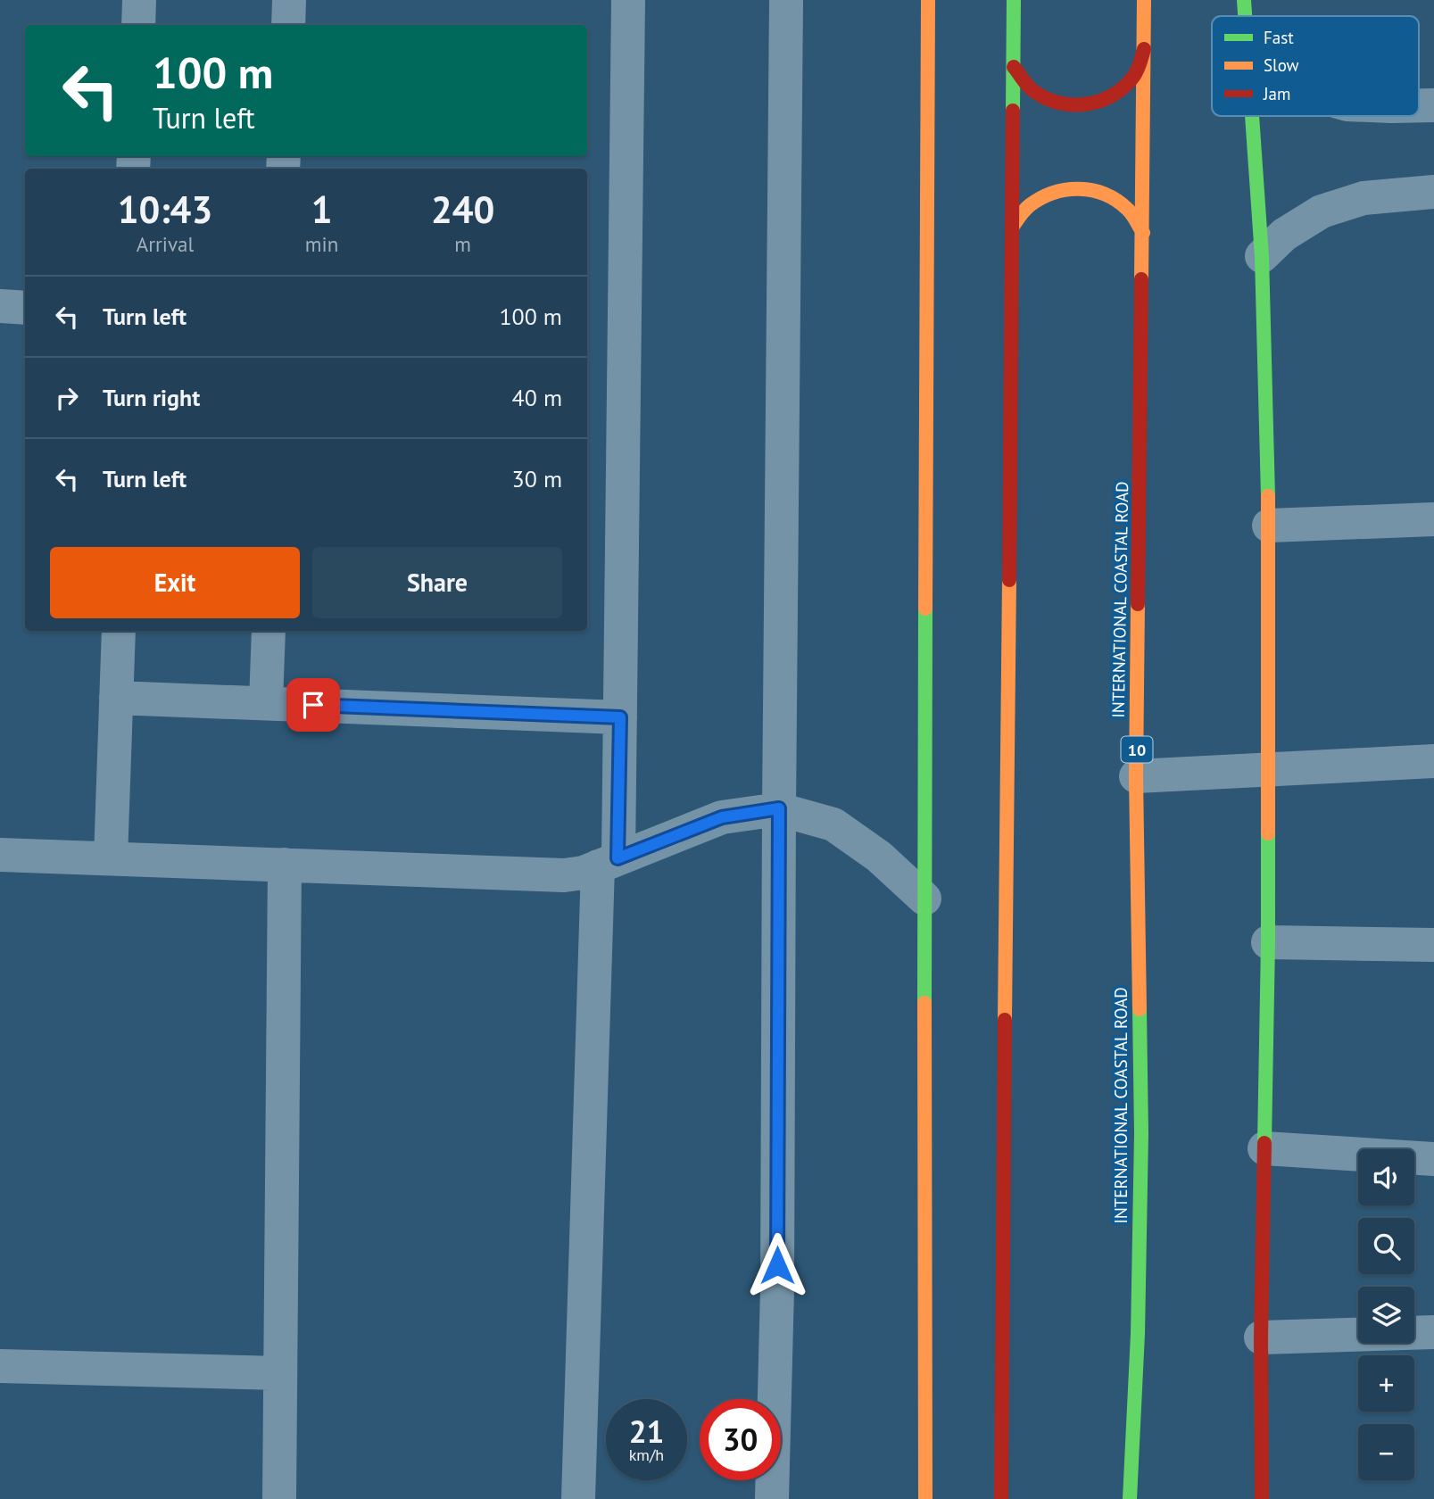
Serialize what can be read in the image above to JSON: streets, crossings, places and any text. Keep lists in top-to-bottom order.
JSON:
{
  "streets": {
    "main road": ["INTERNATIONAL COASTAL ROAD", "10"]
  },
  "legend": ["Fast", "Slow", "Jam"],
  "page": {
    "turn": ["100 m", "Turn left"],
    "eta": [
      "10:43",
      "Arrival",
      "1",
      "min",
      "240",
      "m"
    ],
    "list": [
      {
        "name": "Turn left",
        "value": "100 m"
      },
      {
        "name": "Turn right",
        "value": "40 m"
      },
      {
        "name": "Turn left",
        "value": "30 m"
      }
    ],
    "buttons": ["Exit", "Share"],
    "map_buttons": ["+", "−"],
    "speed": "21 km/h",
    "limit": "30"
  }
}
